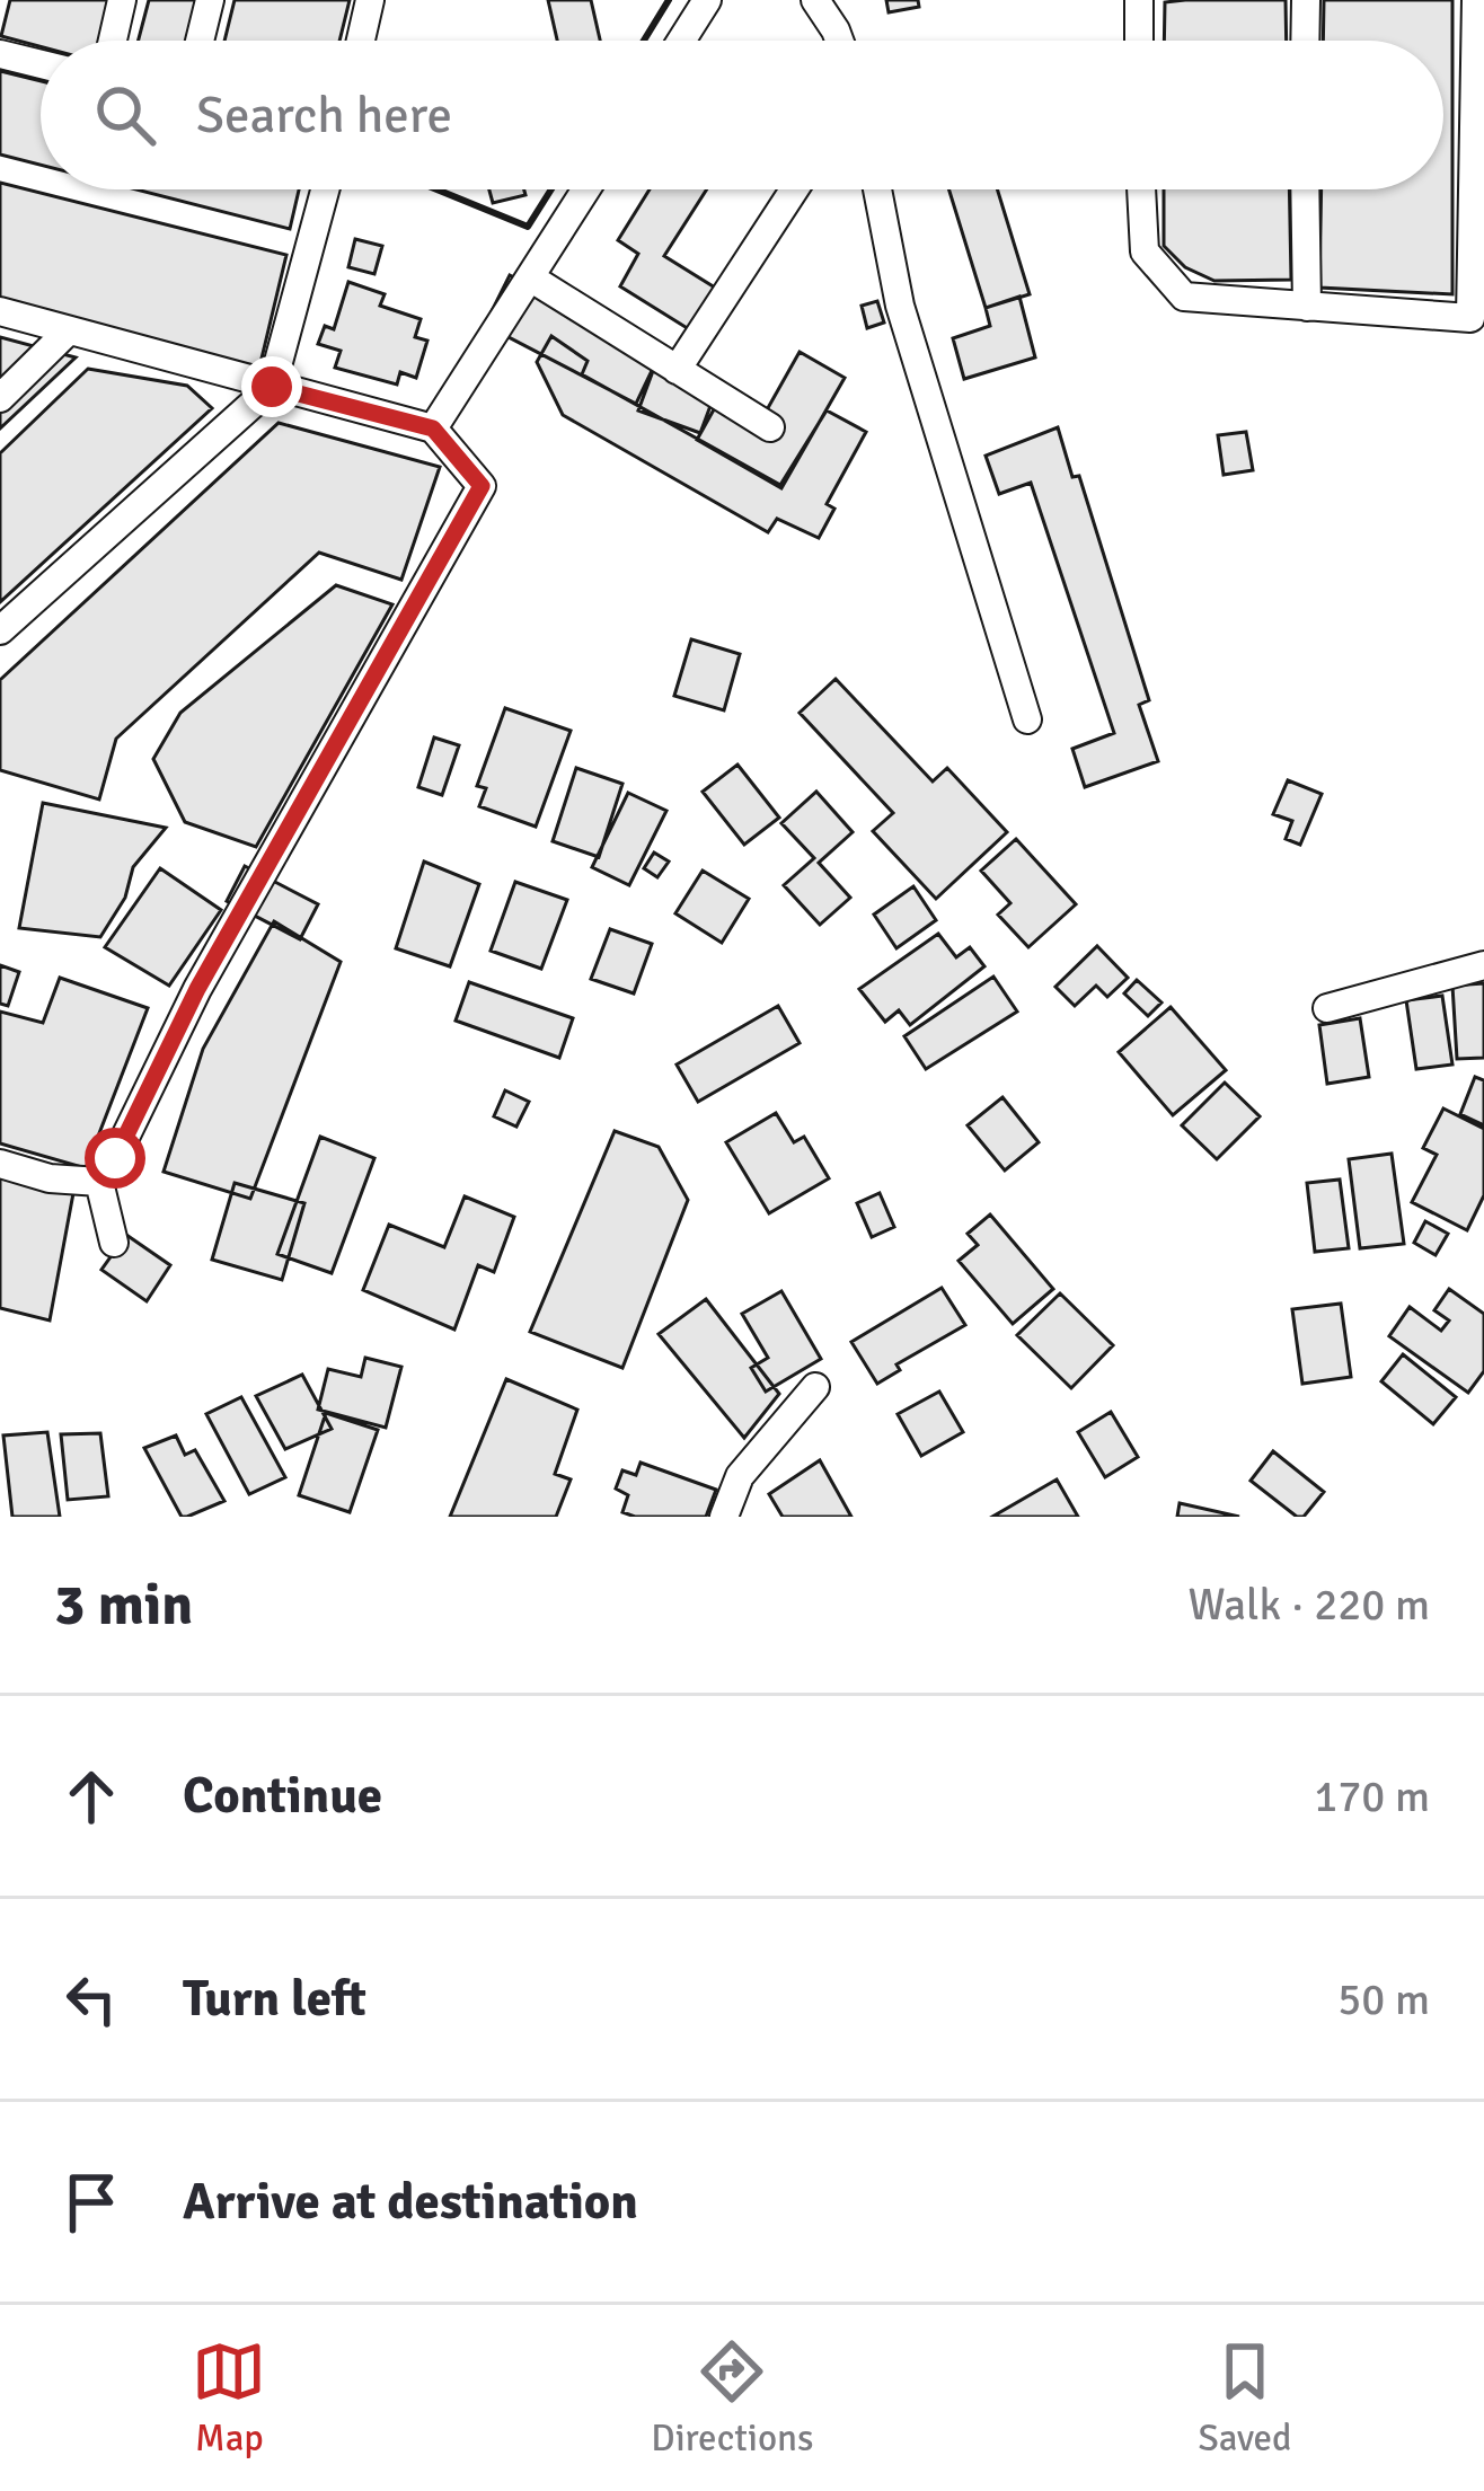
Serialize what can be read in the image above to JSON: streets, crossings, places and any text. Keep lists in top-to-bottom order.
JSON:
{
  "page": {
    "search": "Search here",
    "heading": ["3 min", "Walk · 220 m"],
    "list": [
      ["Continue", "170 m"],
      ["Turn left", "50 m"],
      "Arrive at destination"
    ],
    "nav": ["Map", "Directions", "Saved"]
  }
}
